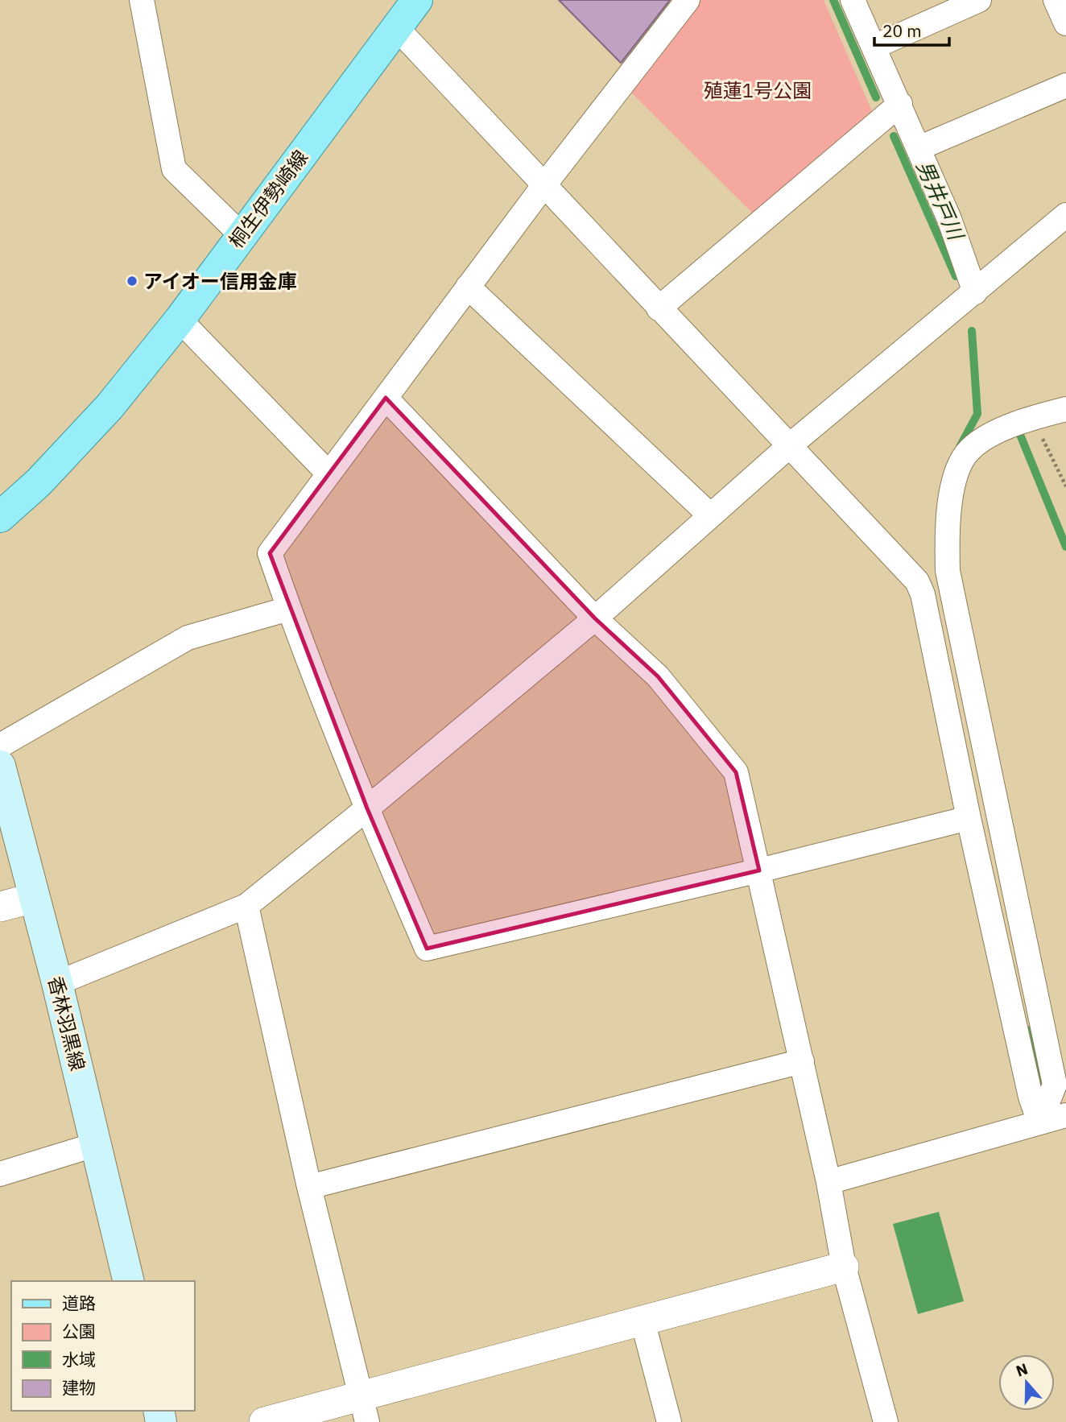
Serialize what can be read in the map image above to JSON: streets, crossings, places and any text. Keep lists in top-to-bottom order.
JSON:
{
  "streets": {
    "main road": ["桐生伊勢崎線", "香林羽黒線"]
  },
  "water": ["男井戸川"],
  "parks": ["殖蓮1号公園"],
  "places": ["アイオー信用金庫"],
  "legend": [
    "道路",
    "公園",
    "水域",
    "建物"
  ],
  "scale_bar": "20 m",
  "north": "top"
}
